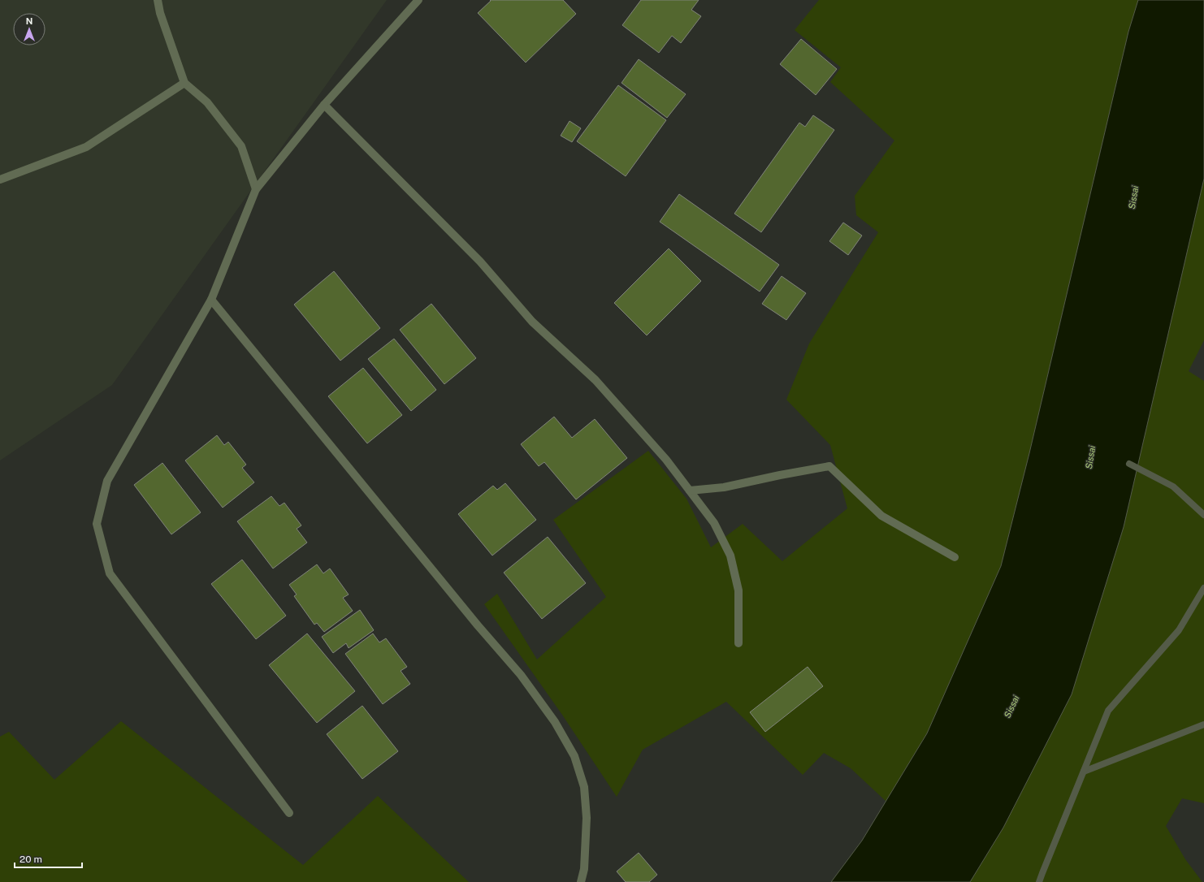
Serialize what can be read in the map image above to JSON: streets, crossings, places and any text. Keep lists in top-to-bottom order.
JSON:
{
  "water": ["Sissai"],
  "scale_bar": "20 m",
  "north": "top"
}
